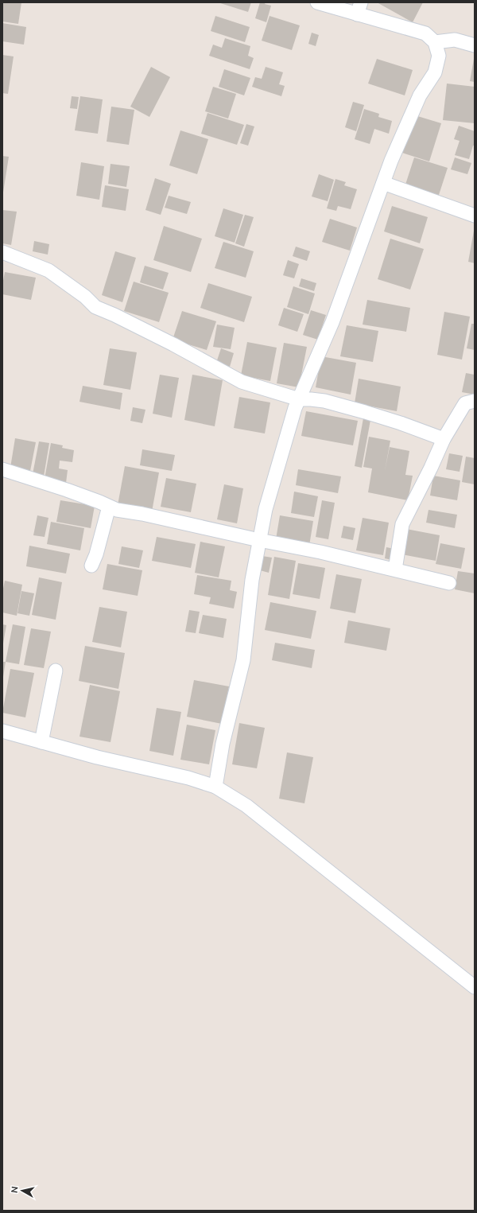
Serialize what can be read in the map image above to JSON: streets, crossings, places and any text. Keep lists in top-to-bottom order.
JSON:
{
  "north": "left"
}
